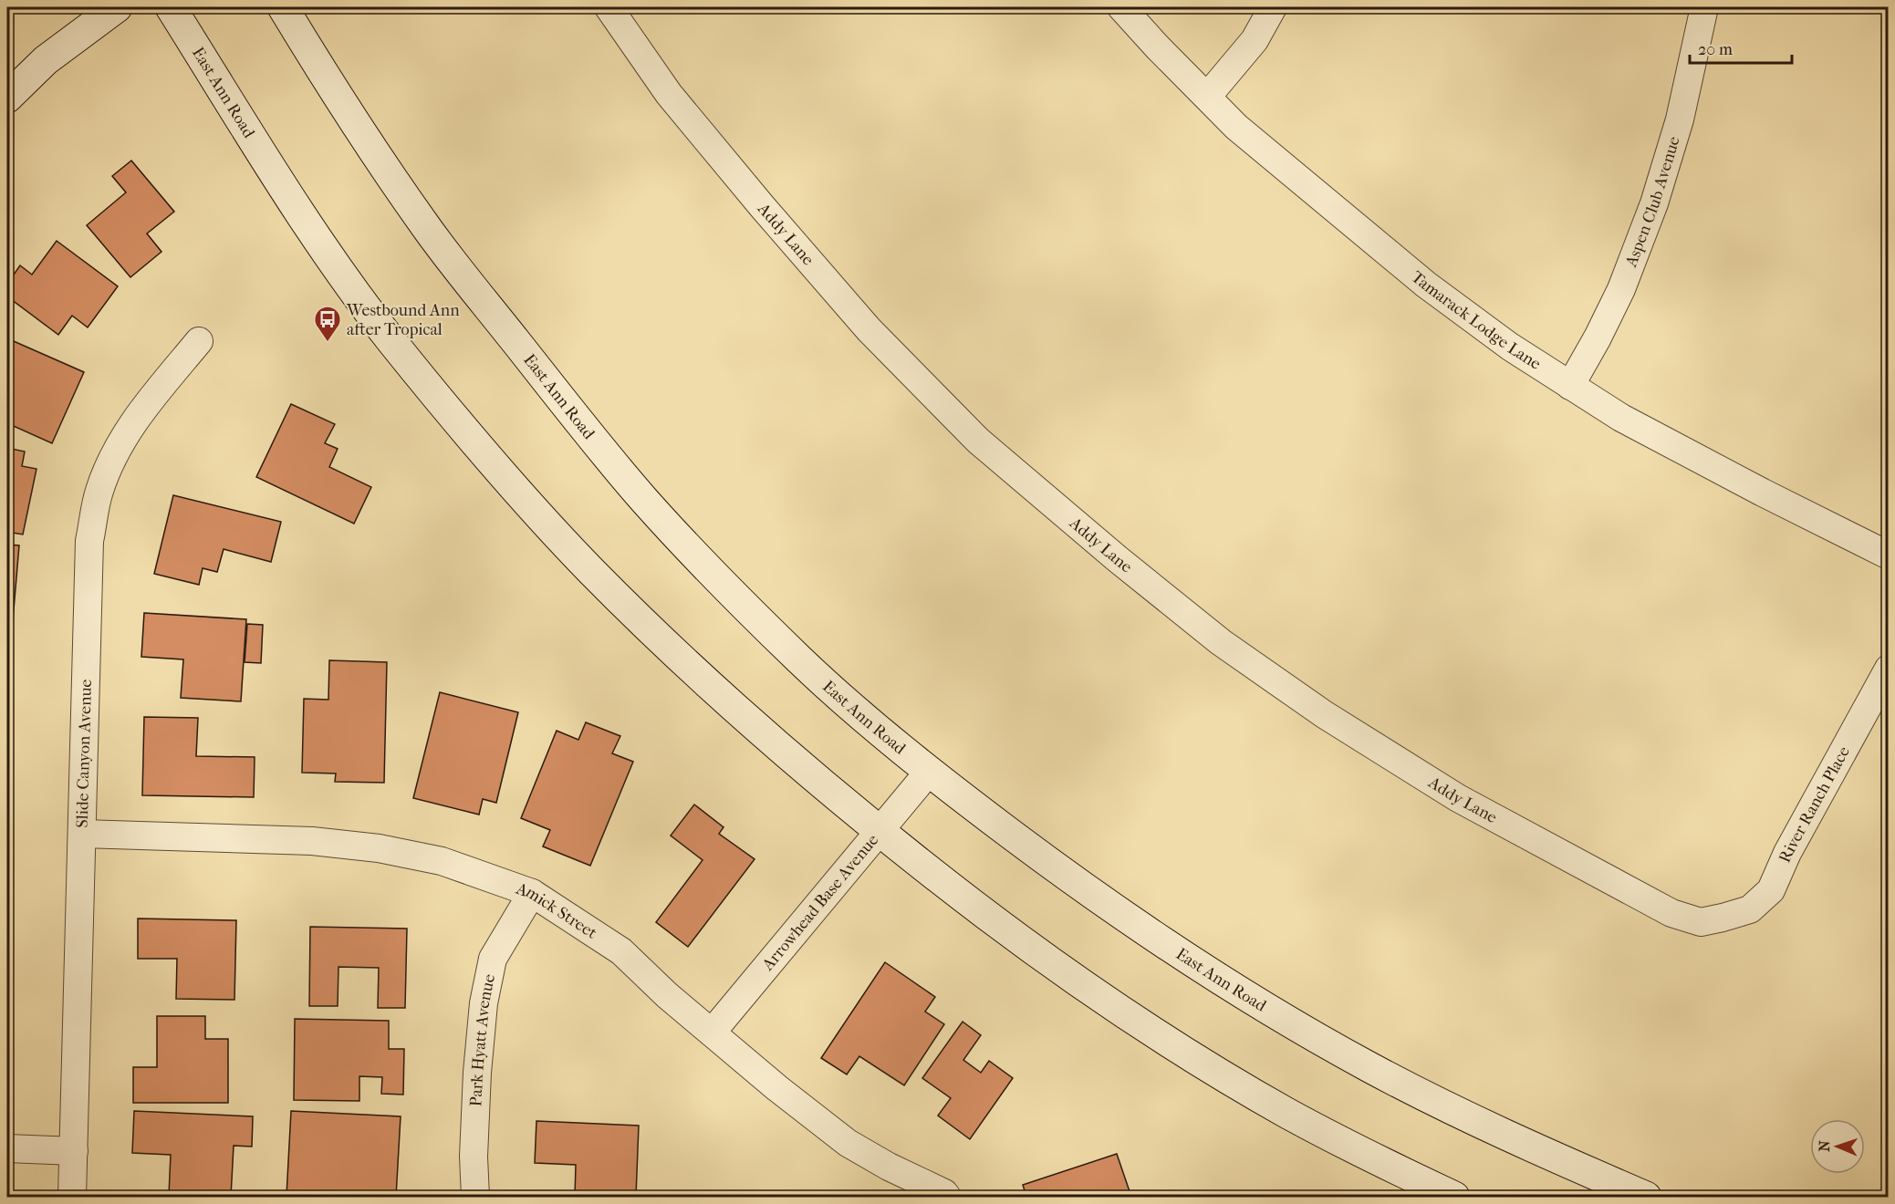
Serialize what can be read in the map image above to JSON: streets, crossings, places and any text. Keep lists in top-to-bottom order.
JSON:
{
  "streets": {
    "main road": ["East Ann Road"],
    "street": [
      "Aspen Club Avenue",
      "Addy Lane",
      "Tamarack Lodge Lane",
      "Slide Canyon Avenue",
      "River Ranch Place",
      "Arrowhead Base Avenue",
      "Amick Street",
      "Park Hyatt Avenue"
    ]
  },
  "crossings": [
    ["East Ann Road", "Arrowhead Base Avenue"],
    ["Aspen Club Avenue", "Tamarack Lodge Lane"],
    ["Addy Lane", "River Ranch Place"],
    ["Slide Canyon Avenue", "Amick Street"],
    ["Arrowhead Base Avenue", "Amick Street"],
    ["Amick Street", "Park Hyatt Avenue"]
  ],
  "places": {
    "bus stop": ["Westbound Ann after Tropical"]
  },
  "scale_bar": "20 m",
  "north": "left"
}
